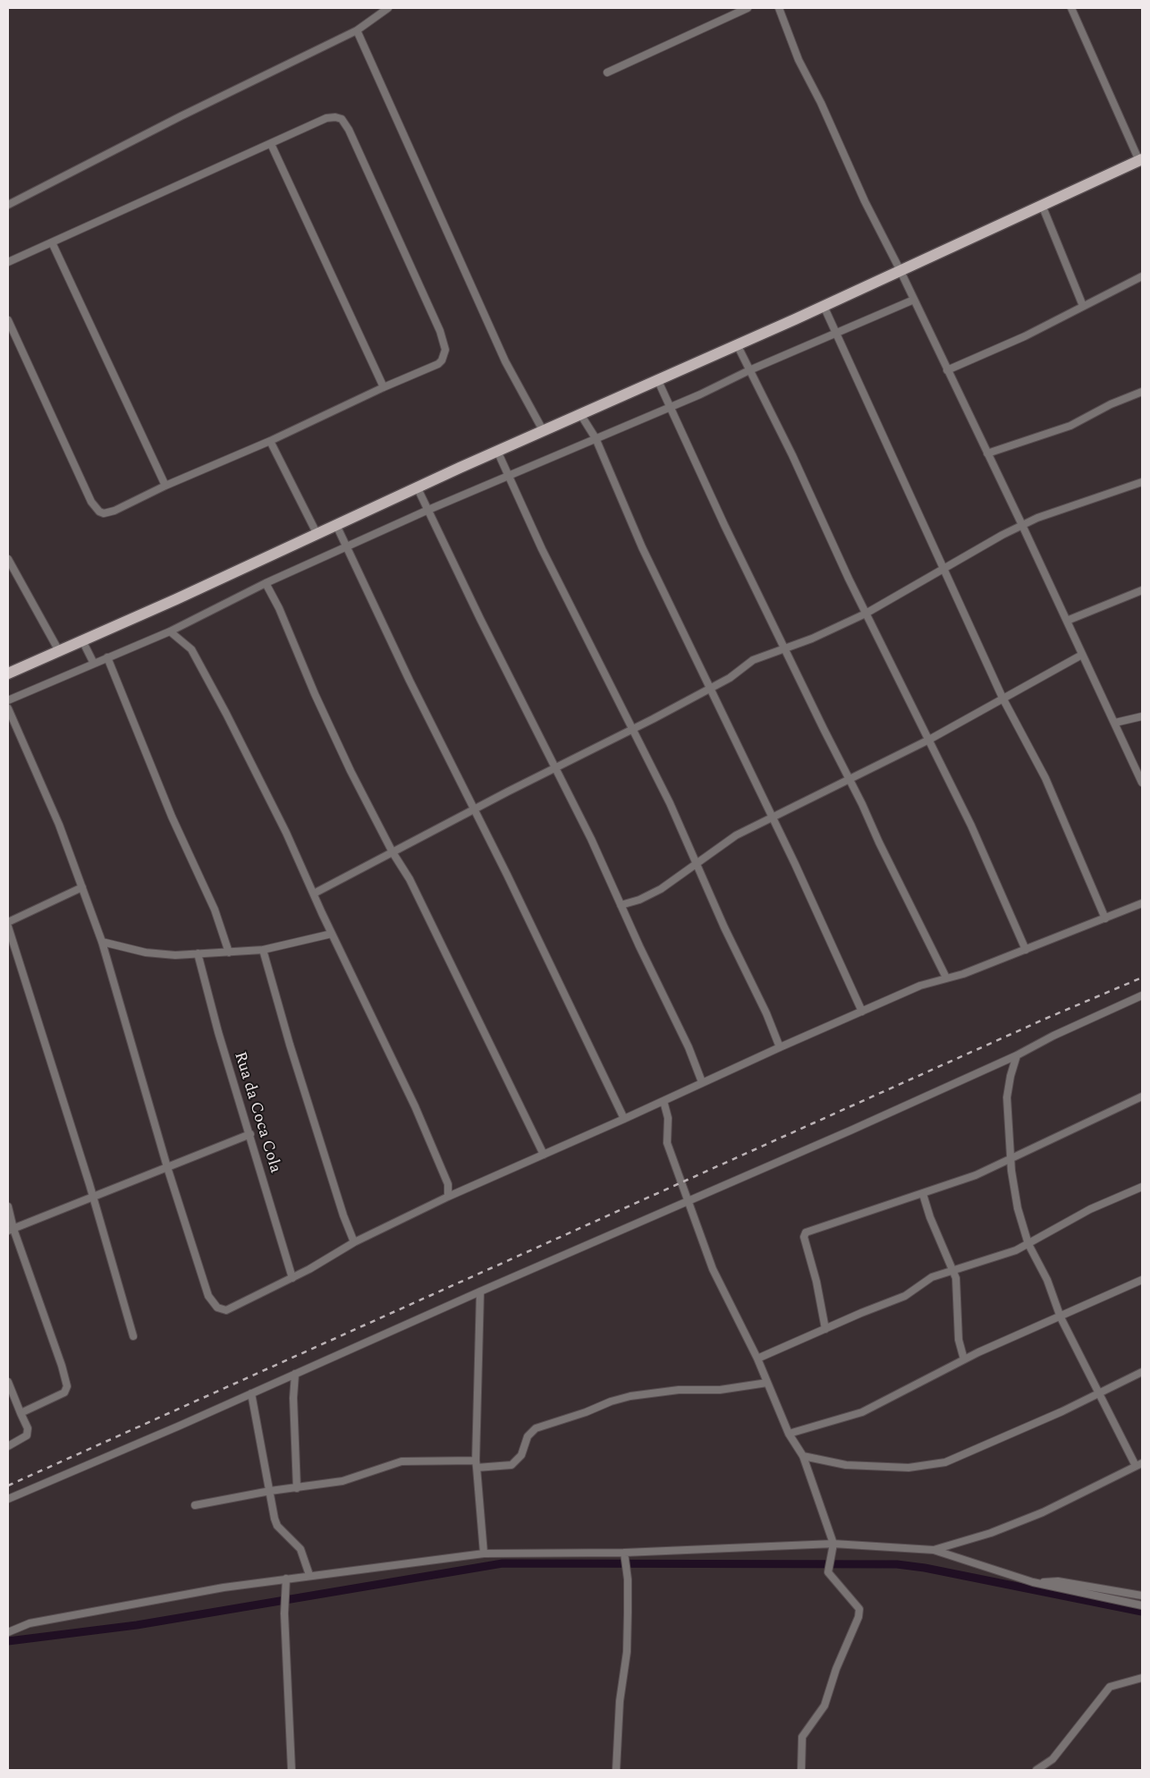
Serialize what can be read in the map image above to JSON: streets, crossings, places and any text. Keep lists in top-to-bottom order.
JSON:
{
  "streets": {
    "street": ["Rua da Coca Cola"]
  }
}
